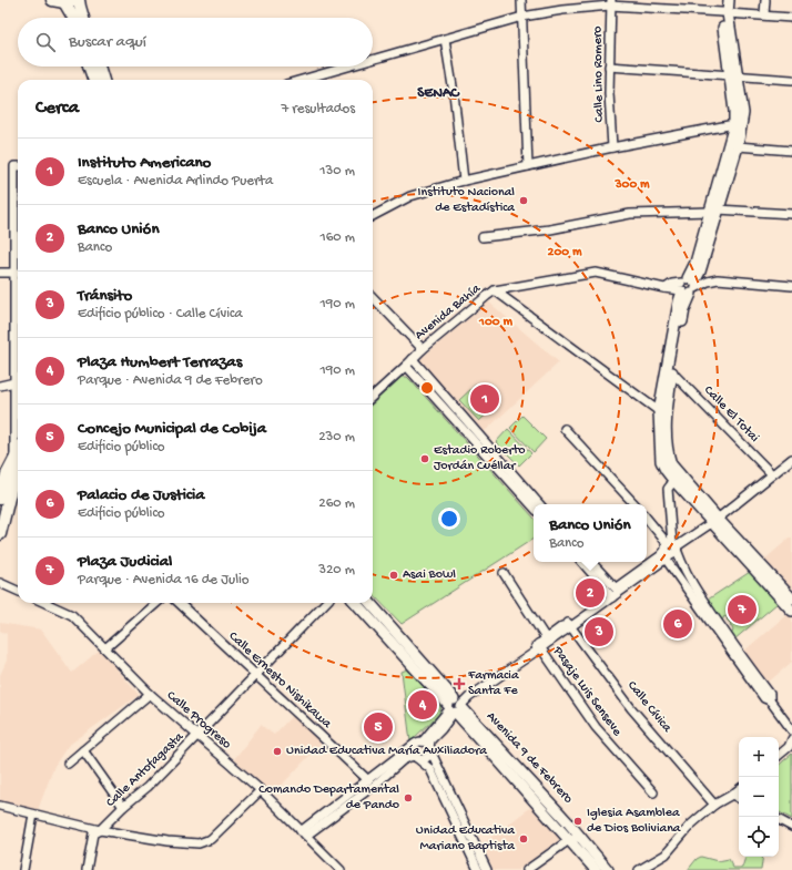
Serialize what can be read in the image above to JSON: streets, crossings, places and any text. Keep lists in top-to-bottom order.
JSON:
{
  "streets": {
    "main road": ["Avenida 9 de Febrero"],
    "street": [
      "Calle Lino Romero",
      "Avenida Bahía",
      "Calle El Totai",
      "Calle Ernesto Nishikawa",
      "Pasaje Luis Senseve",
      "Calle Cívica",
      "Calle Progreso",
      "Calle Antofagasta"
    ]
  },
  "crossings": [
    ["Calle Ernesto Nishikawa", "Calle Antofagasta"],
    ["Calle Progreso", "Calle Antofagasta"]
  ],
  "districts": ["SENAC"],
  "places": {
    "other": [
      "Instituto Nacional de Estadística",
      "Estadio Roberto Jordán Cuéllar",
      "Asai Bowl",
      "Unidad Educativa María Auxiliadora",
      "Comando Departamental de Pando",
      "Iglesia Asamblea de Dios Boliviana",
      "Unidad Educativa Mariano Baptista"
    ],
    "health": ["Farmacia Santa Fe"]
  },
  "page": {
    "search": "Buscar aquí",
    "heading": ["Cerca", "7 resultados"],
    "list": [
      {
        "mark": "1",
        "name": "Instituto Americano",
        "note": "Escuela · Avenida Arlindo Puerta",
        "value": "130 m"
      },
      {
        "mark": "2",
        "name": "Banco Unión",
        "note": "Banco",
        "value": "160 m"
      },
      {
        "mark": "3",
        "name": "Tránsito",
        "note": "Edificio público · Calle Cívica",
        "value": "190 m"
      },
      {
        "mark": "4",
        "name": "Plaza Humbert Terrazas",
        "note": "Parque · Avenida 9 de Febrero",
        "value": "190 m"
      },
      {
        "mark": "5",
        "name": "Concejo Municipal de Cobija",
        "note": "Edificio público",
        "value": "230 m"
      },
      {
        "mark": "6",
        "name": "Palacio de Justicia",
        "note": "Edificio público",
        "value": "260 m"
      },
      {
        "mark": "7",
        "name": "Plaza Judicial",
        "note": "Parque · Avenida 16 de Julio",
        "value": "320 m"
      }
    ],
    "pins": [
      "1",
      "2",
      "7",
      "6",
      "3",
      "4",
      "5"
    ],
    "popup": ["Banco Unión", "Banco"],
    "map_buttons": ["+", "−"]
  },
  "rings": ["300 m", "200 m", "100 m"]
}
